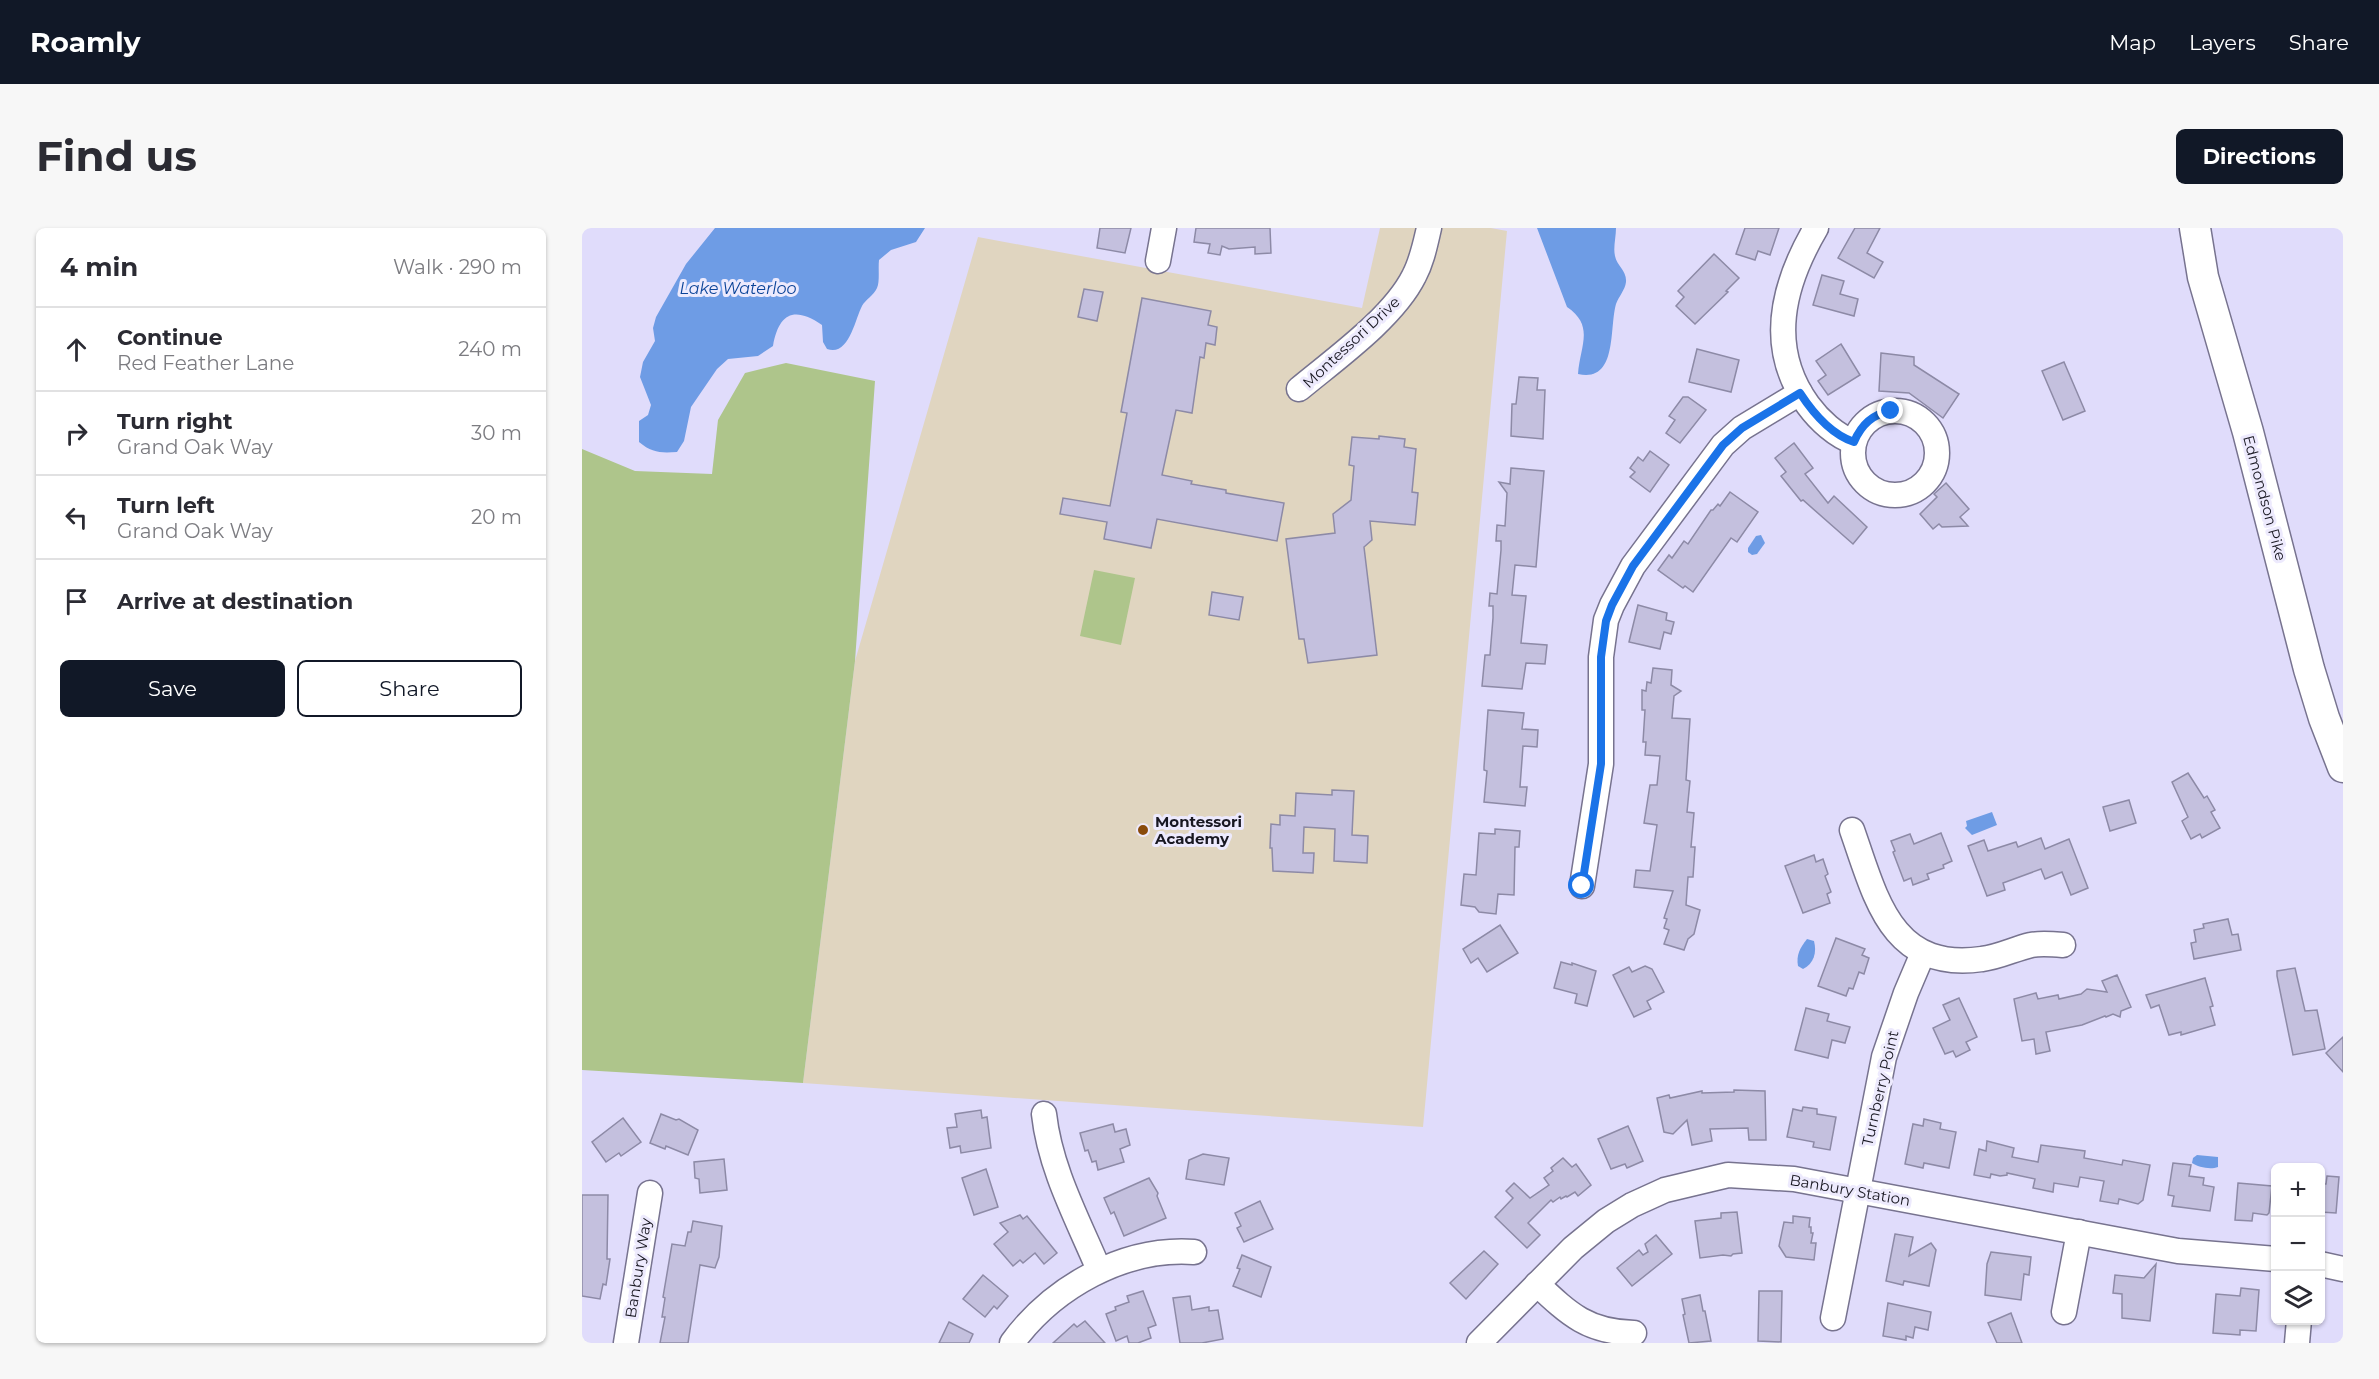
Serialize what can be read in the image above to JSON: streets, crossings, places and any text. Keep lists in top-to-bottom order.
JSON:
{
  "streets": {
    "main road": ["Edmondson Pike"],
    "street": [
      "Montessori Drive",
      "Turnberry Point",
      "Banbury Station",
      "Banbury Way"
    ]
  },
  "crossings": [
    ["Turnberry Point", "Banbury Station"]
  ],
  "water": ["Lake Waterloo"],
  "places": ["Montessori Academy"],
  "page": {
    "header": "Roamly",
    "nav": ["Map", "Layers", "Share"],
    "buttons": [
      "Directions",
      ["Save", "Share"]
    ],
    "title": "Find us",
    "heading": ["4 min", "Walk · 290 m"],
    "list": [
      ["Continue", "Red Feather Lane", "240 m"],
      ["Turn right", "Grand Oak Way", "30 m"],
      ["Turn left", "Grand Oak Way", "20 m"],
      "Arrive at destination"
    ],
    "map_buttons": ["+", "−"]
  }
}
